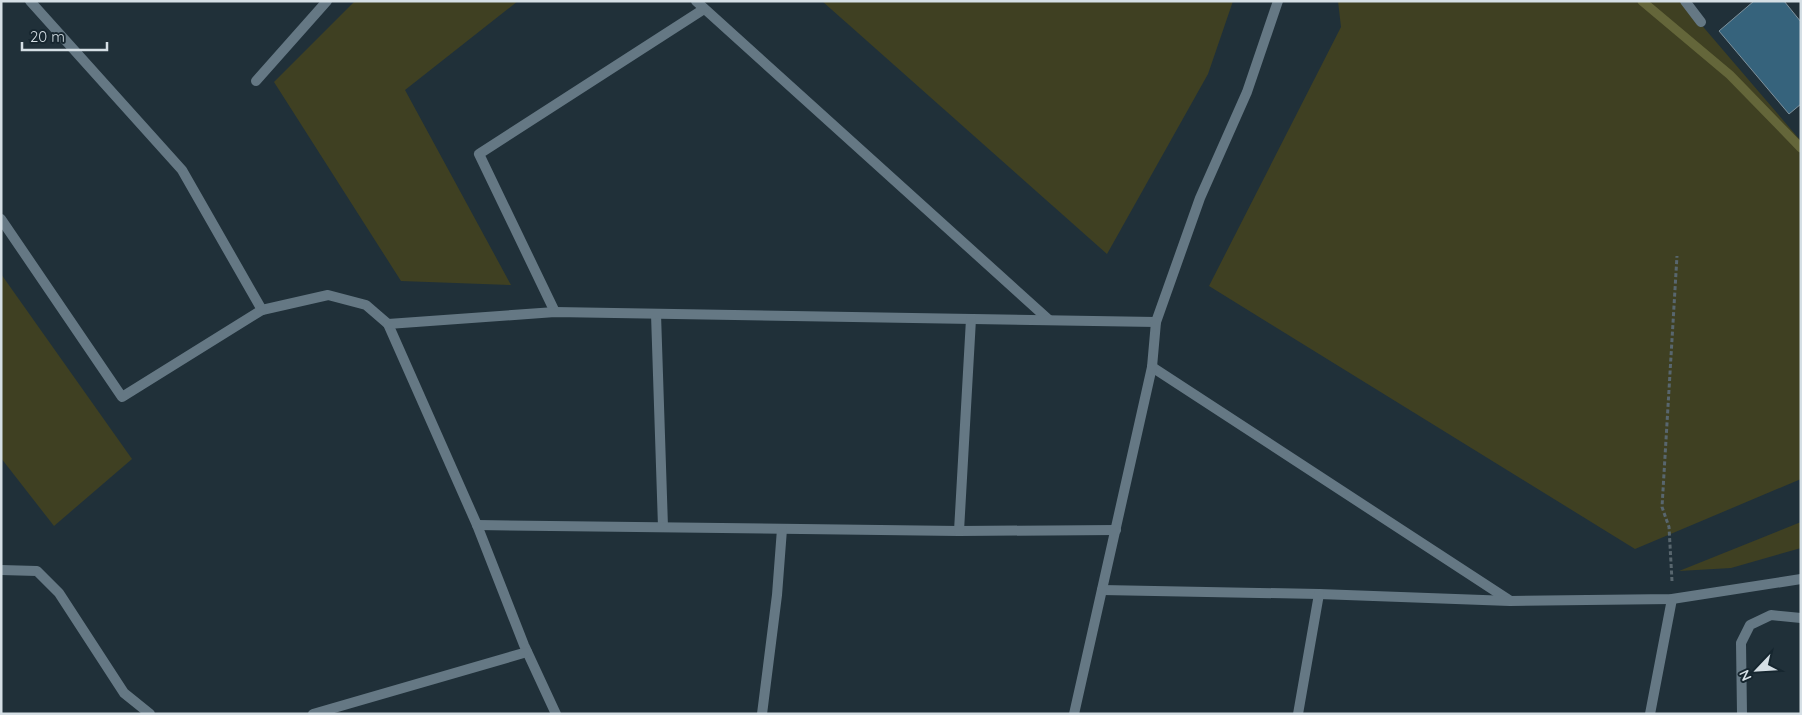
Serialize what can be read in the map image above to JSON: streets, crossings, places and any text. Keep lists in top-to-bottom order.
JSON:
{
  "scale_bar": "20 m",
  "north": "bottom left"
}
